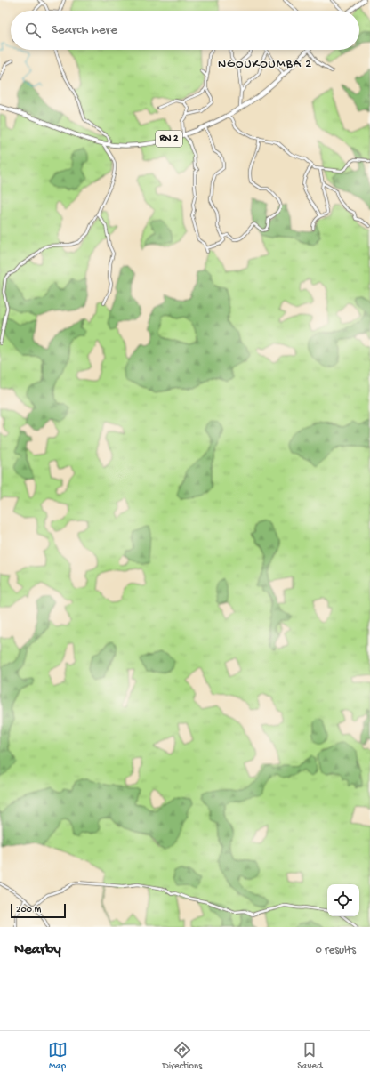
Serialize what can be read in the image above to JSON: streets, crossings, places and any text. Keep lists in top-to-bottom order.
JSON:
{
  "streets": {
    "main road": ["RN 2"]
  },
  "districts": ["NGOUKOUMBA 2"],
  "scale_bar": "200 m",
  "page": {
    "search": "Search here",
    "scale": "200 m",
    "heading": ["Nearby", "0 results"],
    "nav": ["Map", "Directions", "Saved"]
  }
}
